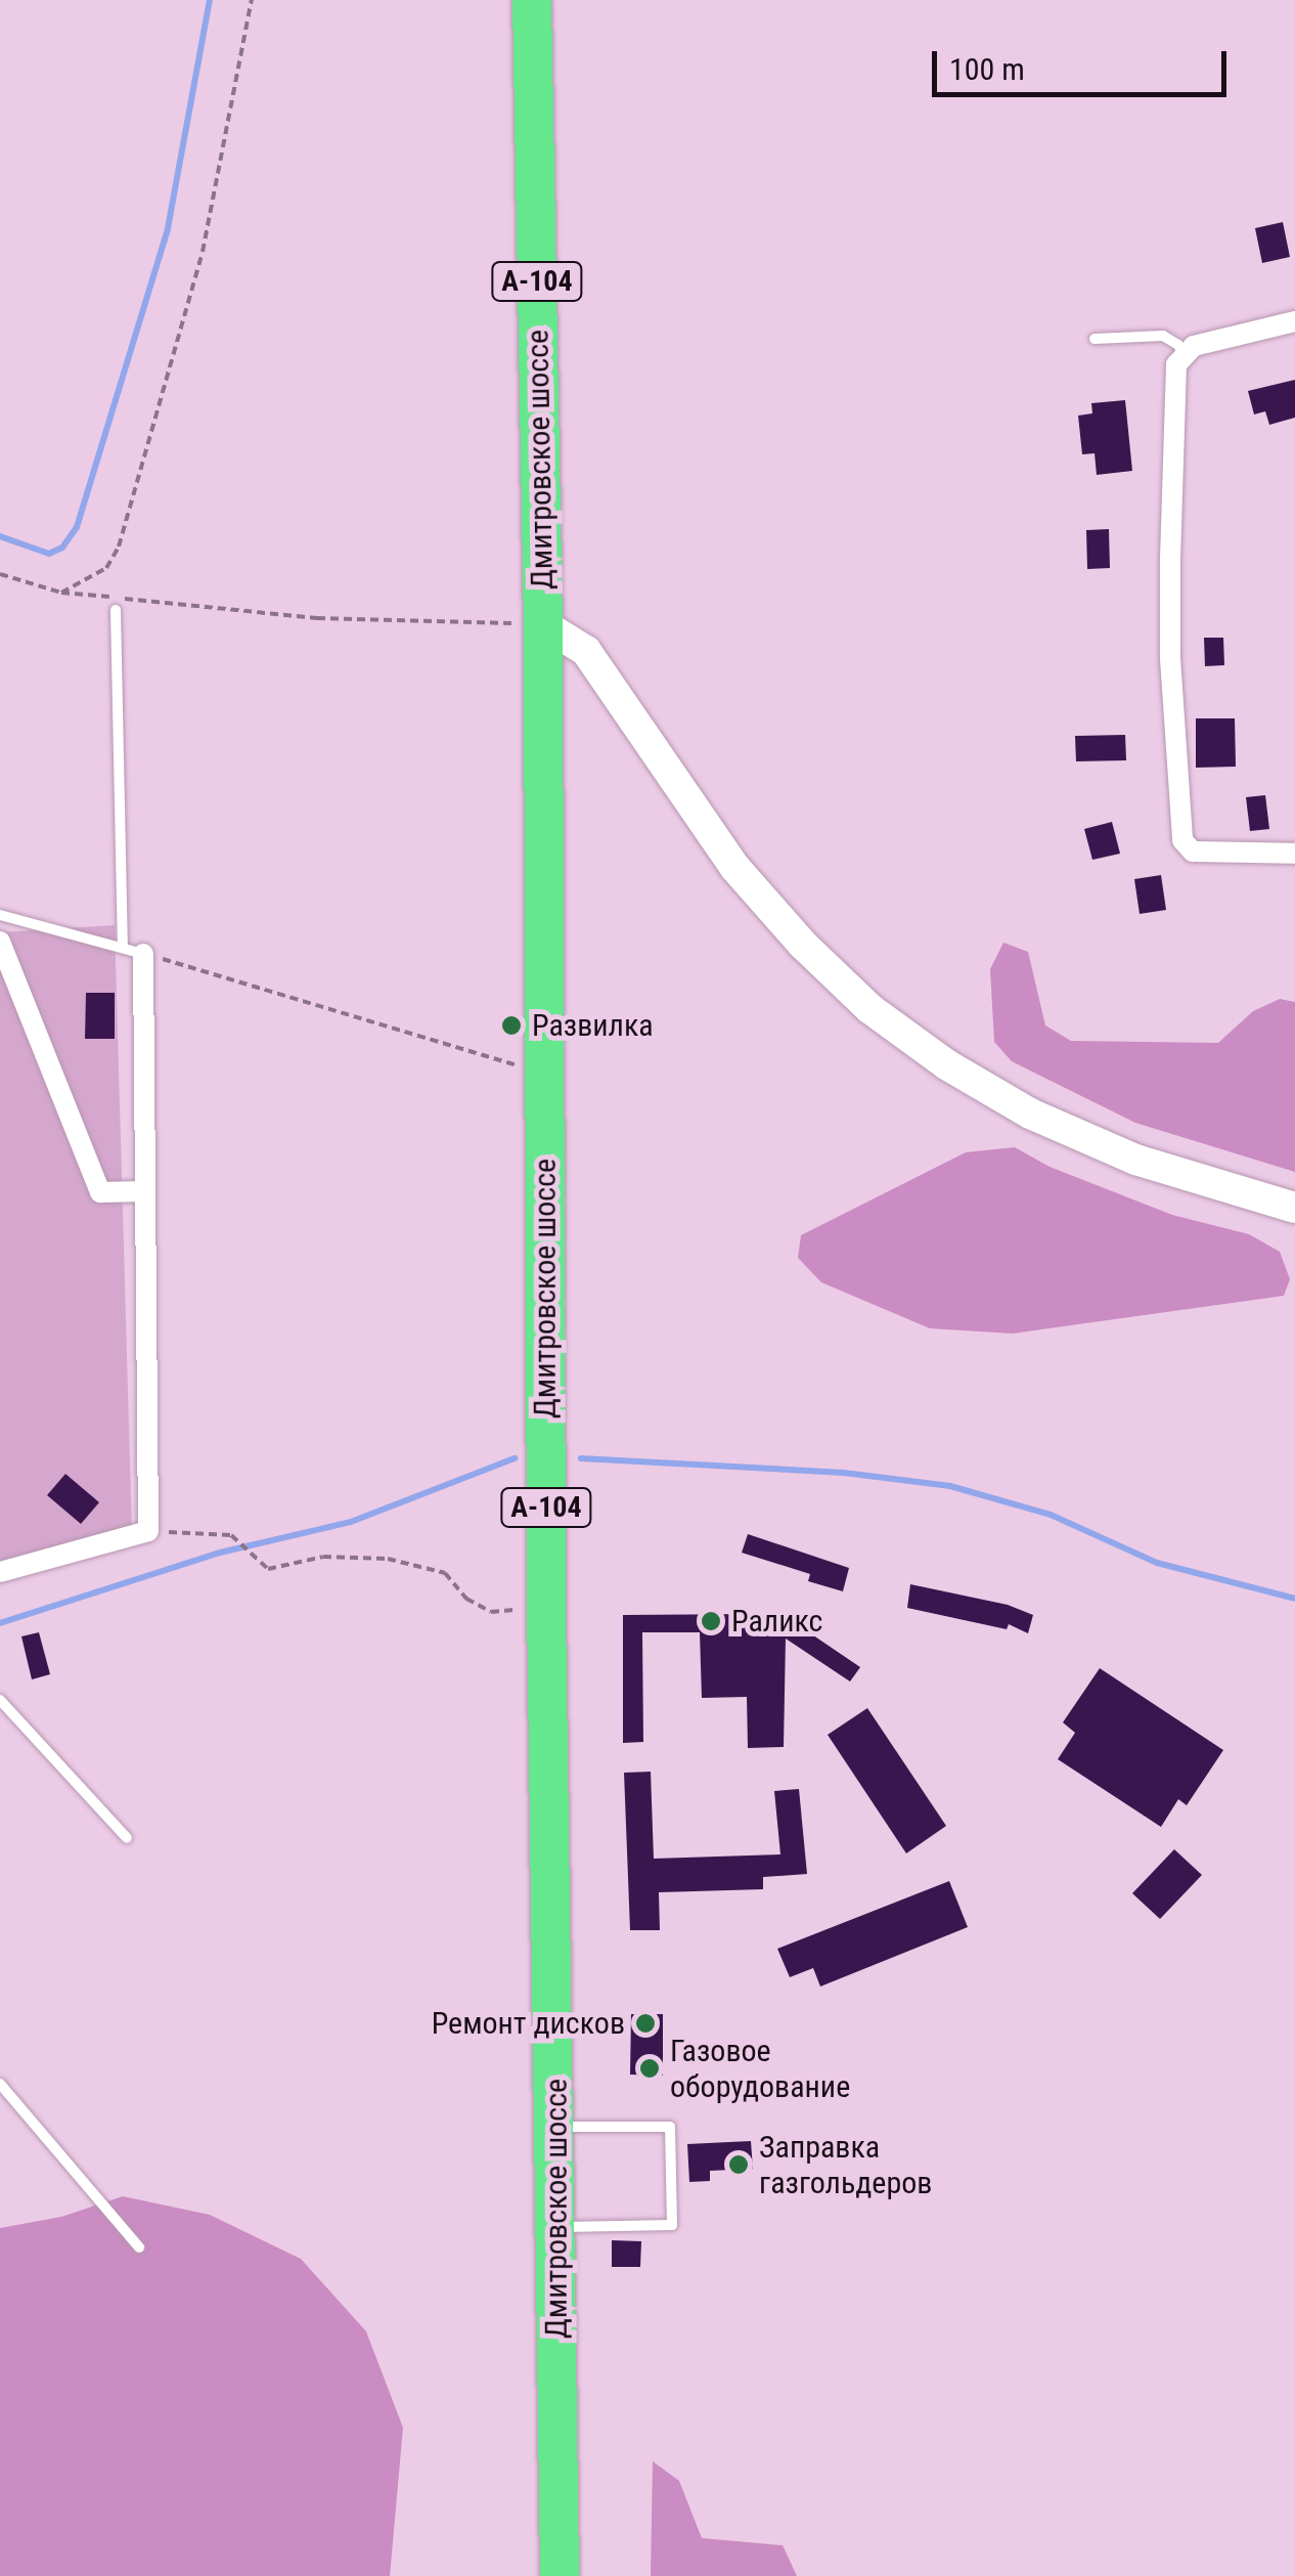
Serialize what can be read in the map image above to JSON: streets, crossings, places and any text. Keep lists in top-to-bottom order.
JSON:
{
  "streets": {
    "highway": ["А-104", "Дмитровское шоссе"]
  },
  "places": [
    "Развилка",
    "Раликс",
    "Ремонт дисков",
    "Газовое оборудование",
    "Заправка газгольдеров"
  ],
  "scale_bar": "100 m"
}
